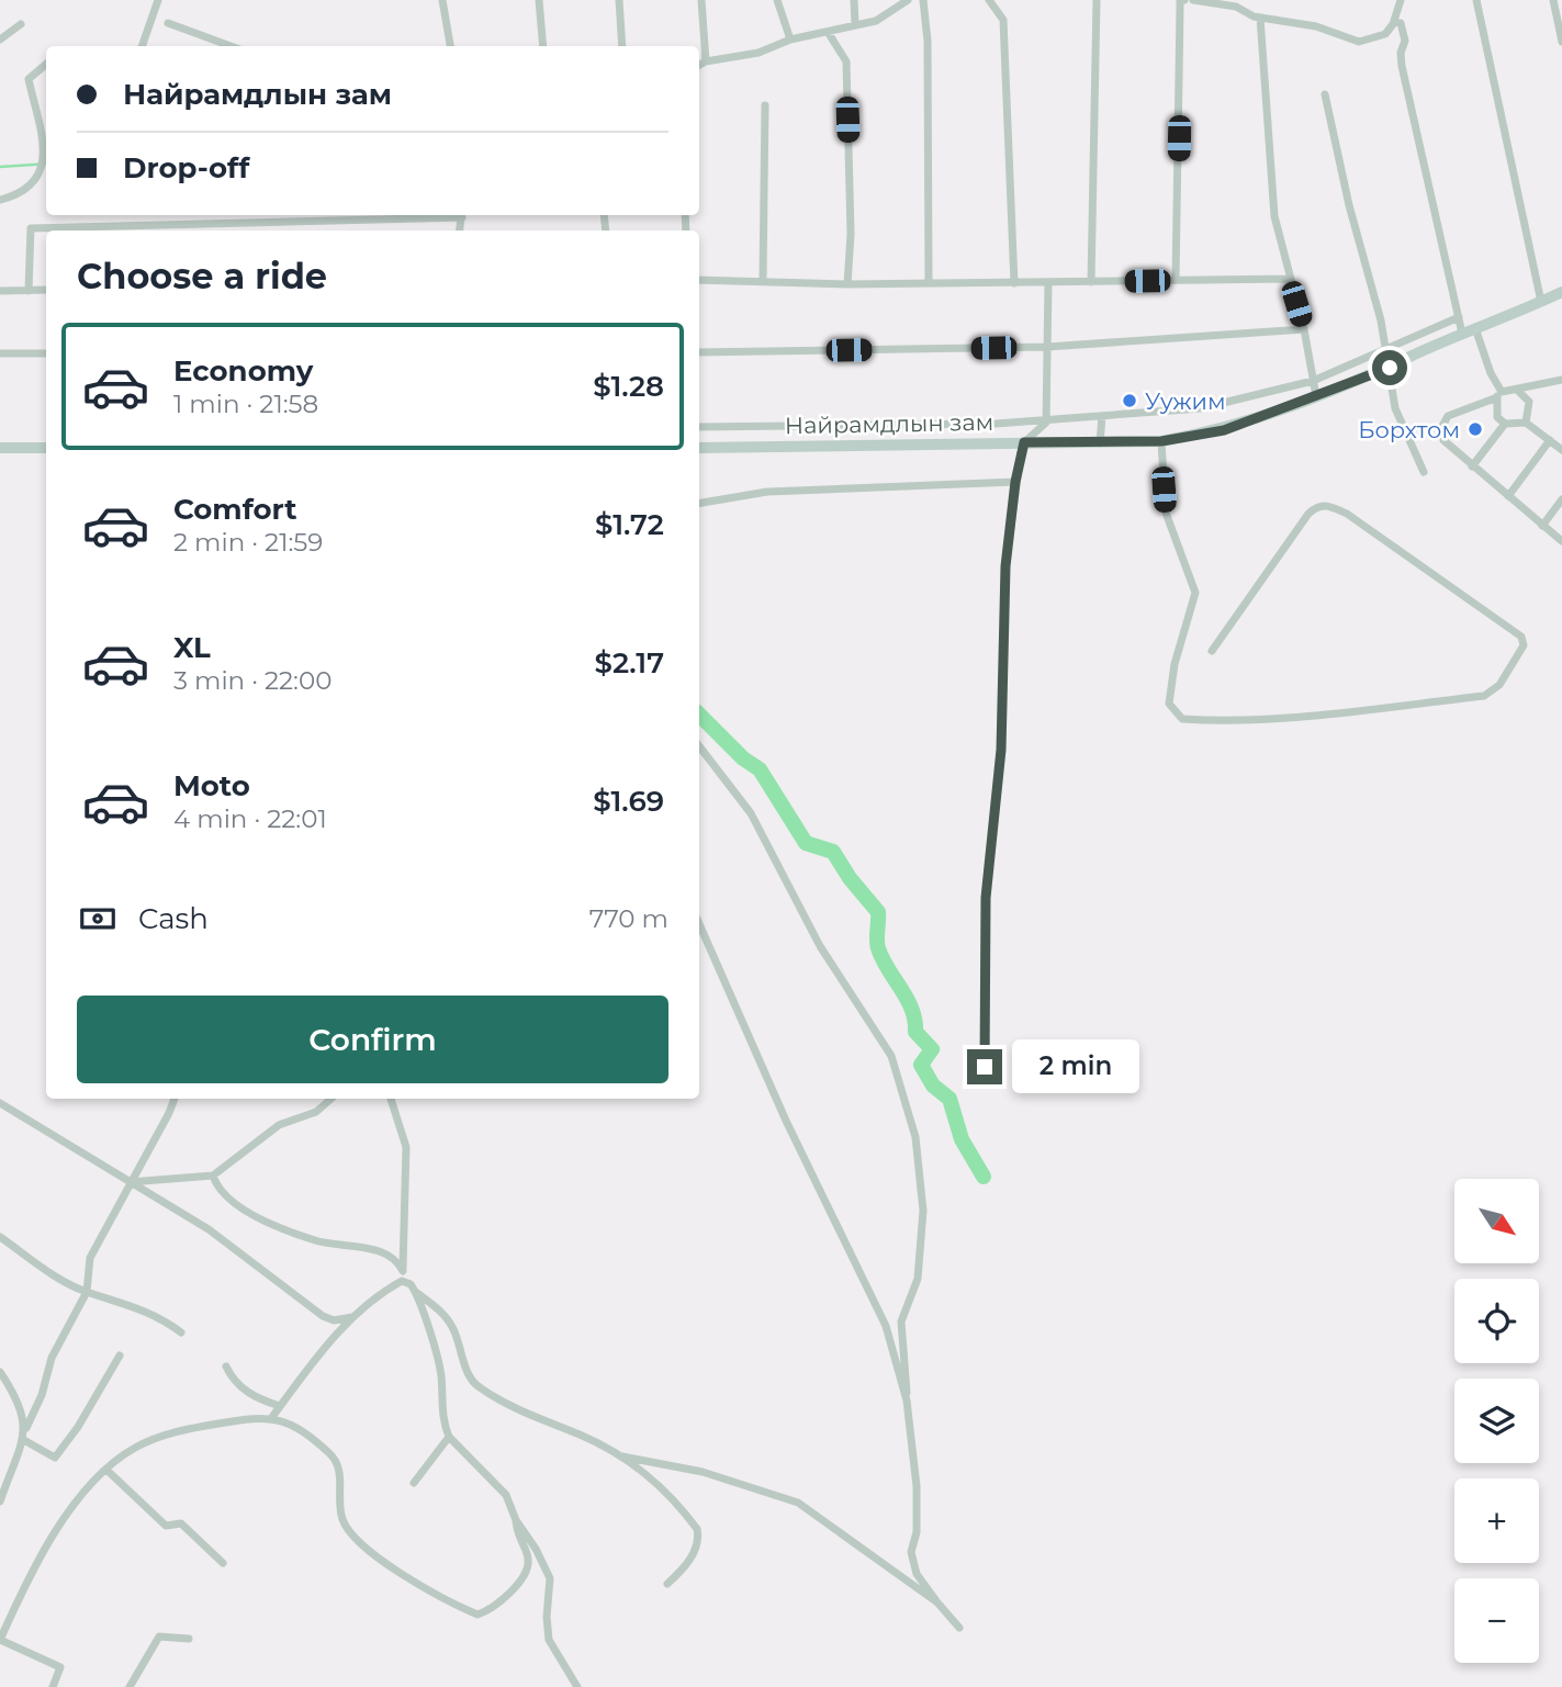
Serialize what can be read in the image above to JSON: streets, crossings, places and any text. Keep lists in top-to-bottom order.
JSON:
{
  "streets": {
    "main road": ["Найрамдлын зам"]
  },
  "places": ["Уужим", "Борхтом"],
  "north": "bottom right",
  "page": {
    "banner": ["Найрамдлын зам", "Drop-off"],
    "heading": "Choose a ride",
    "list": [
      {
        "name": "Economy",
        "note": "1 min · 21:58",
        "value": "$1.28"
      },
      {
        "name": "Comfort",
        "note": "2 min · 21:59",
        "value": "$1.72"
      },
      {
        "name": "XL",
        "note": "3 min · 22:00",
        "value": "$2.17"
      },
      {
        "name": "Moto",
        "note": "4 min · 22:01",
        "value": "$1.69"
      }
    ],
    "pay": ["Cash", "770 m"],
    "buttons": "Confirm",
    "bubble": "2 min",
    "map_buttons": ["+", "−"]
  }
}
